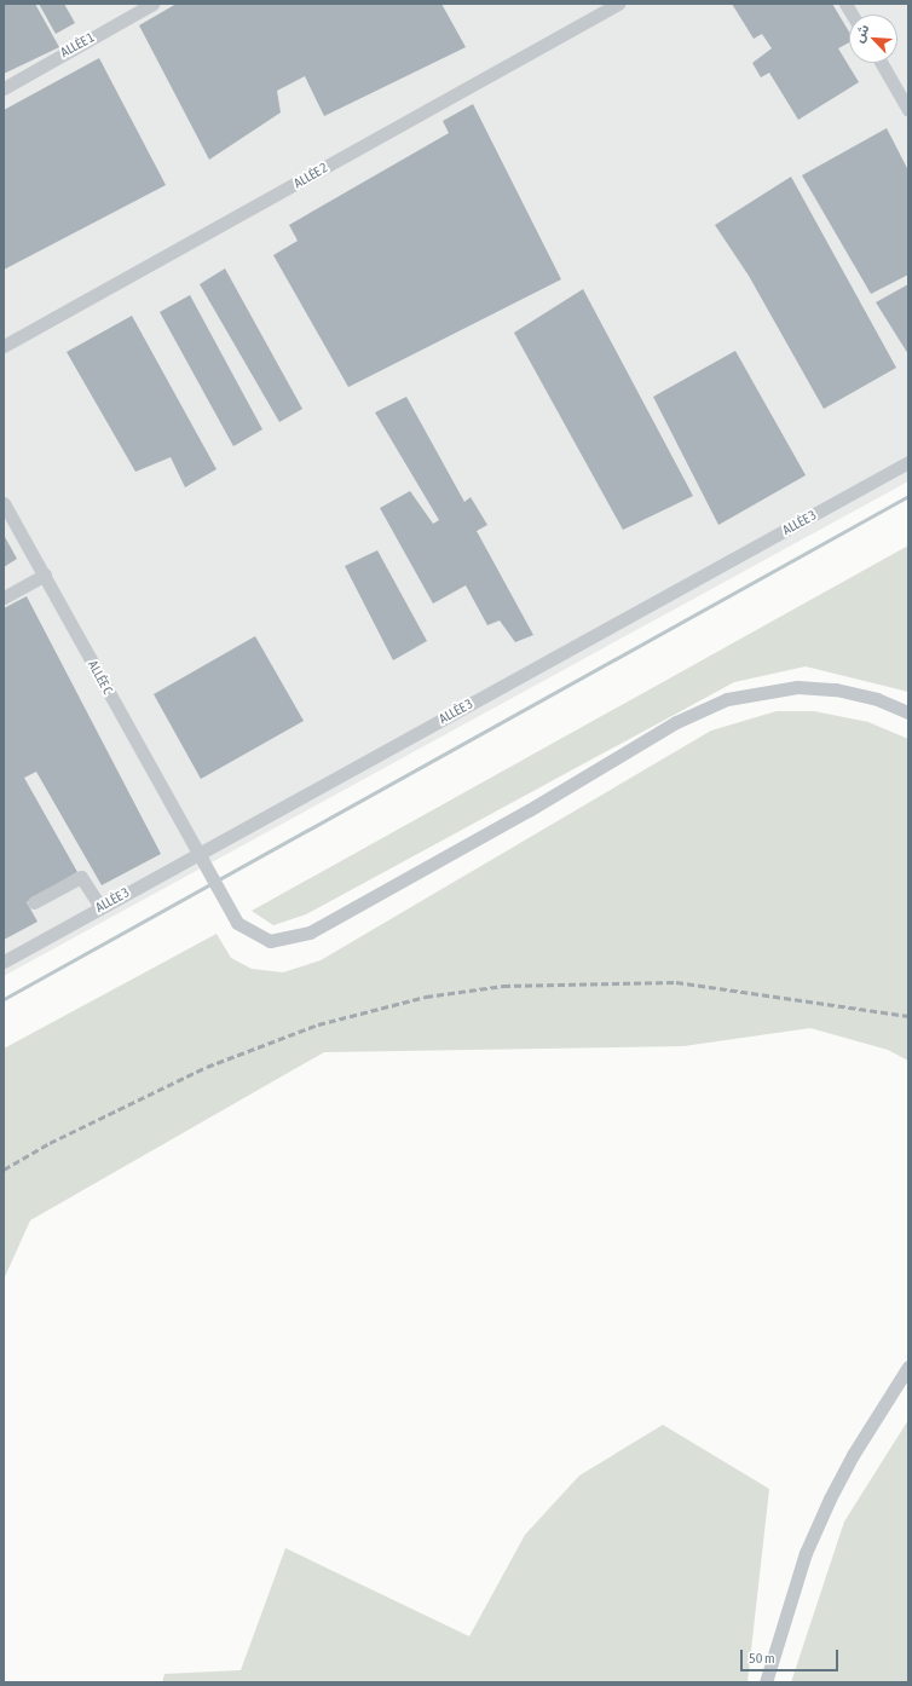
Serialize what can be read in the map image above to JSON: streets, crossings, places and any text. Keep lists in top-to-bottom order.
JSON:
{
  "streets": {
    "street": [
      "ALLÉE 1",
      "ALLÉE 2",
      "ALLÉE 3",
      "ALLÉE C"
    ]
  },
  "crossings": [
    ["ALLÉE 3", "ALLÉE C"]
  ],
  "scale_bar": "50 m",
  "north": "top left"
}
